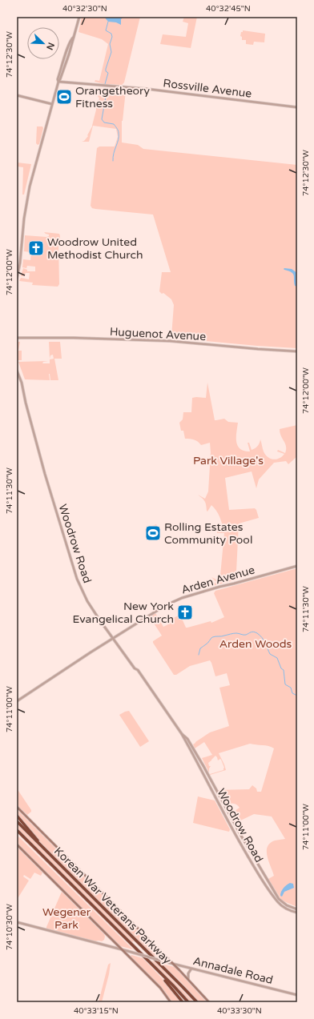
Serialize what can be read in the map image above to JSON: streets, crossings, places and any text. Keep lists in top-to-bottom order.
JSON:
{
  "streets": {
    "highway": ["Korean War Veterans Parkway"],
    "street": [
      "Rossville Avenue",
      "Huguenot Avenue",
      "Woodrow Road",
      "Arden Avenue",
      "Annadale Road"
    ]
  },
  "crossings": [
    ["Woodrow Road", "Arden Avenue"]
  ],
  "parks": ["Park Village's", "Arden Woods", "Wegener Park"],
  "places": {
    "sports": ["Orangetheory Fitness", "Rolling Estates Community Pool"],
    "church": ["Woodrow United Methodist Church", "New York Evangelical Church"]
  },
  "north": "bottom right",
  "coordinates": [
    "40°32'30\"N",
    "40°32'45\"N",
    "74°12'30\"W",
    "74°12'00\"W",
    "74°11'30\"W",
    "74°11'00\"W",
    "74°10'30\"W",
    "40°33'15\"N",
    "40°33'30\"N"
  ]
}
